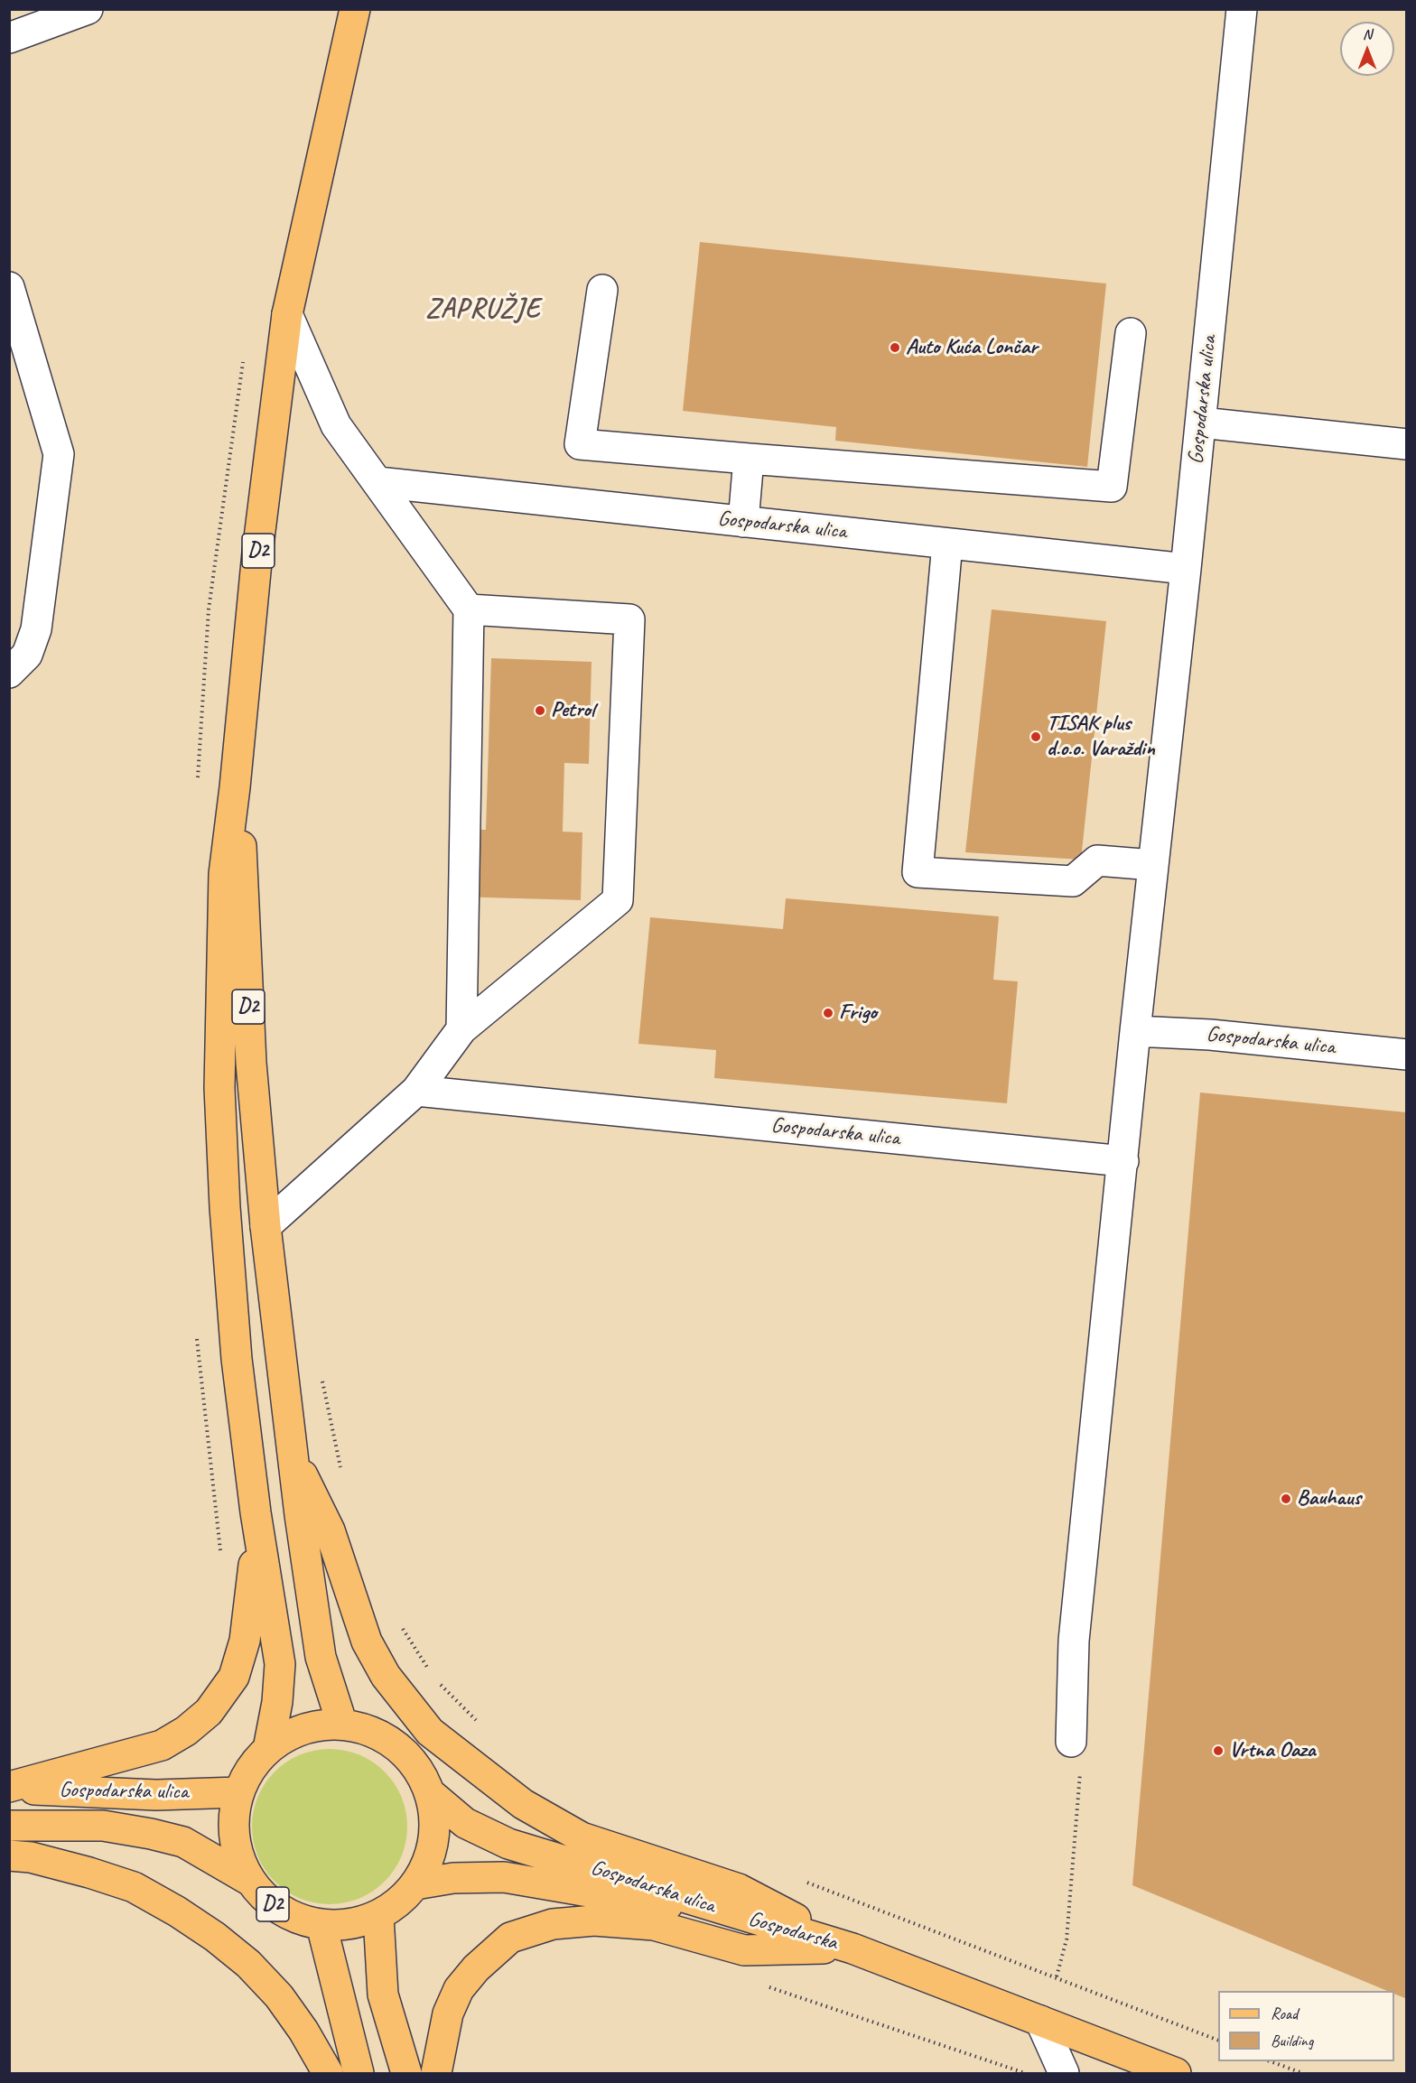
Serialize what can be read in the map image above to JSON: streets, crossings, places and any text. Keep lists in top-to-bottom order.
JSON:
{
  "streets": {
    "main road": ["Gospodarska ulica", "D2", "Gospodarska"]
  },
  "crossings": [
    ["Gospodarska ulica", "D2"],
    ["Gospodarska ulica", "Gospodarska"]
  ],
  "districts": ["ZAPRUŽJE"],
  "places": [
    "Auto Kuća Lončar",
    "Petrol",
    "TISAK plus d.o.o. Varaždin",
    "Frigo",
    "Bauhaus",
    "Vrtna Oaza"
  ],
  "legend": ["Road", "Building"],
  "north": "top"
}
